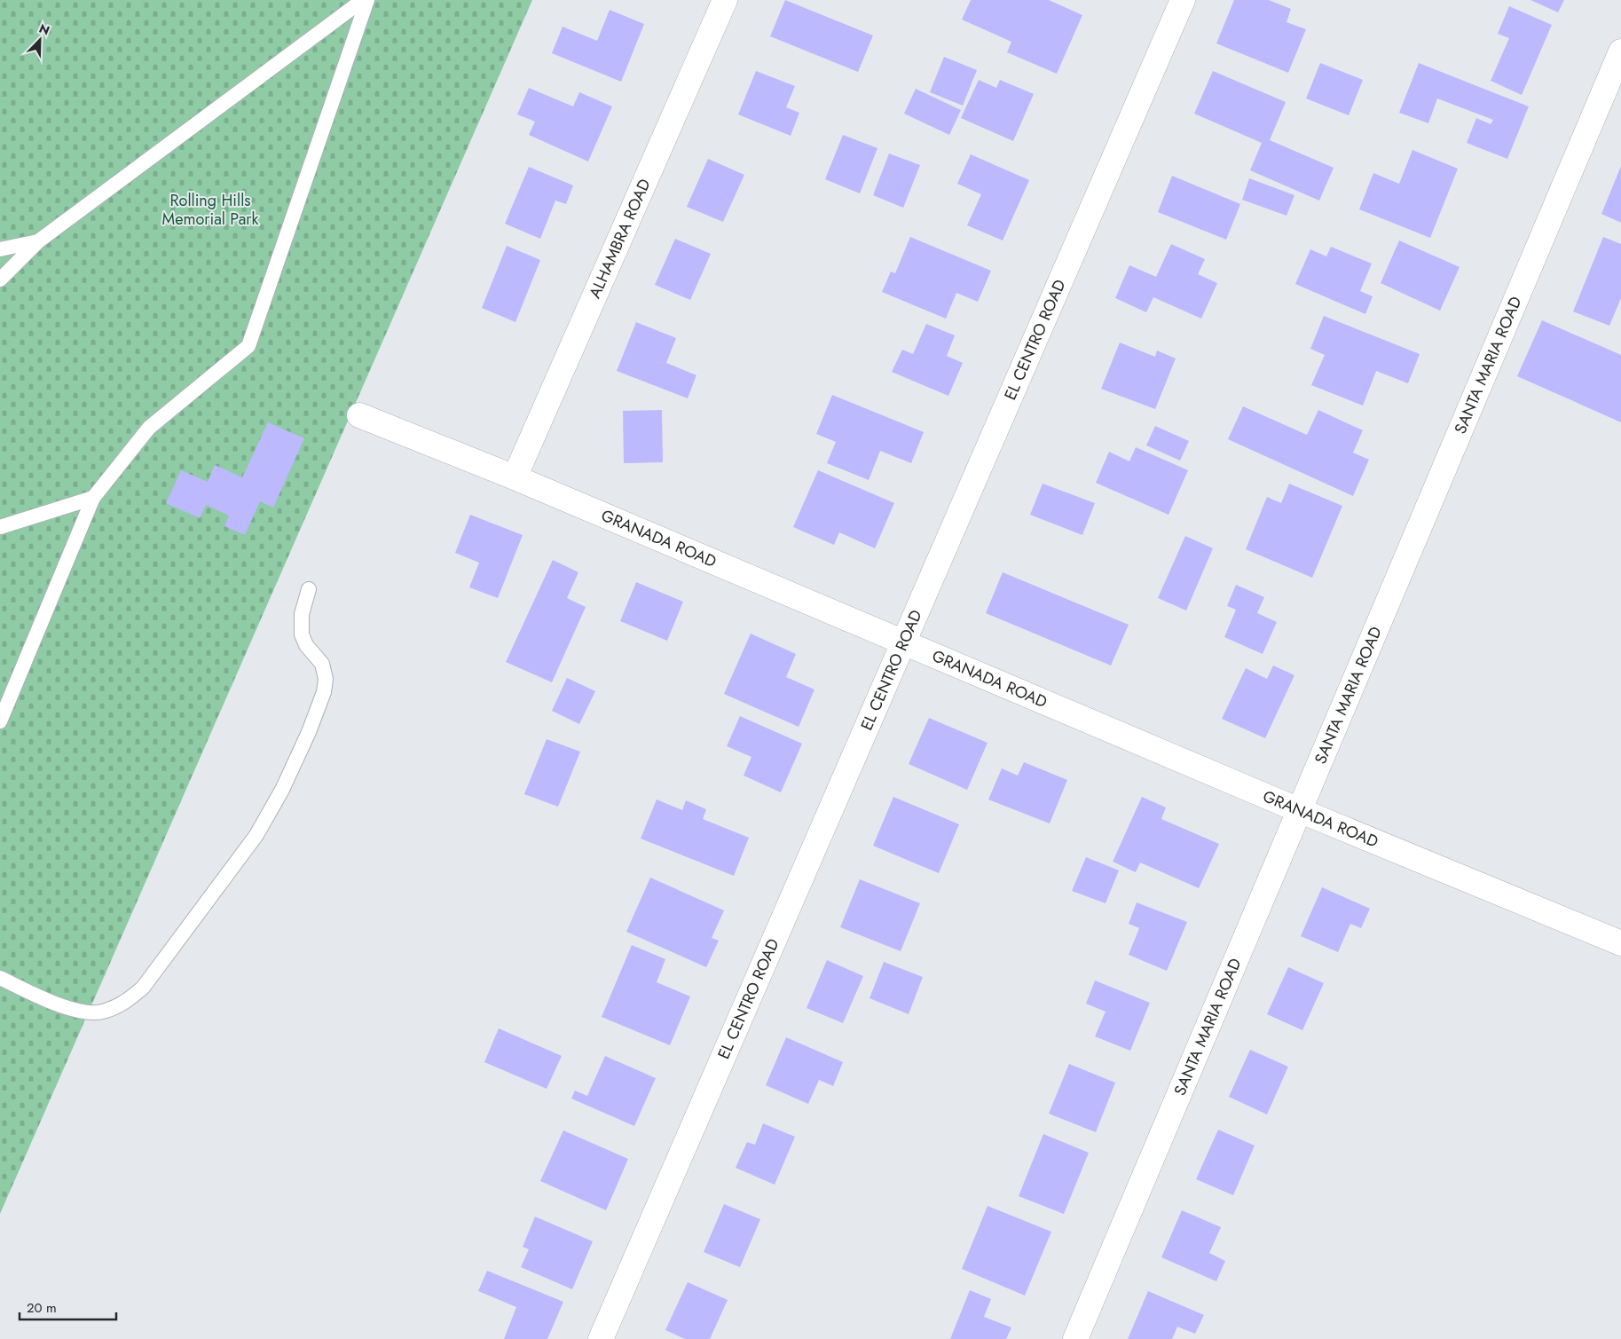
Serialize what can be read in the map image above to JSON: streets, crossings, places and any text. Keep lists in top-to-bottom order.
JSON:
{
  "streets": {
    "street": [
      "ALHAMBRA ROAD",
      "EL CENTRO ROAD",
      "SANTA MARIA ROAD",
      "GRANADA ROAD"
    ]
  },
  "crossings": [
    ["ALHAMBRA ROAD", "GRANADA ROAD"],
    ["EL CENTRO ROAD", "GRANADA ROAD"],
    ["SANTA MARIA ROAD", "GRANADA ROAD"]
  ],
  "parks": ["Rolling Hills Memorial Park"],
  "scale_bar": "20 m",
  "north": "top right"
}
